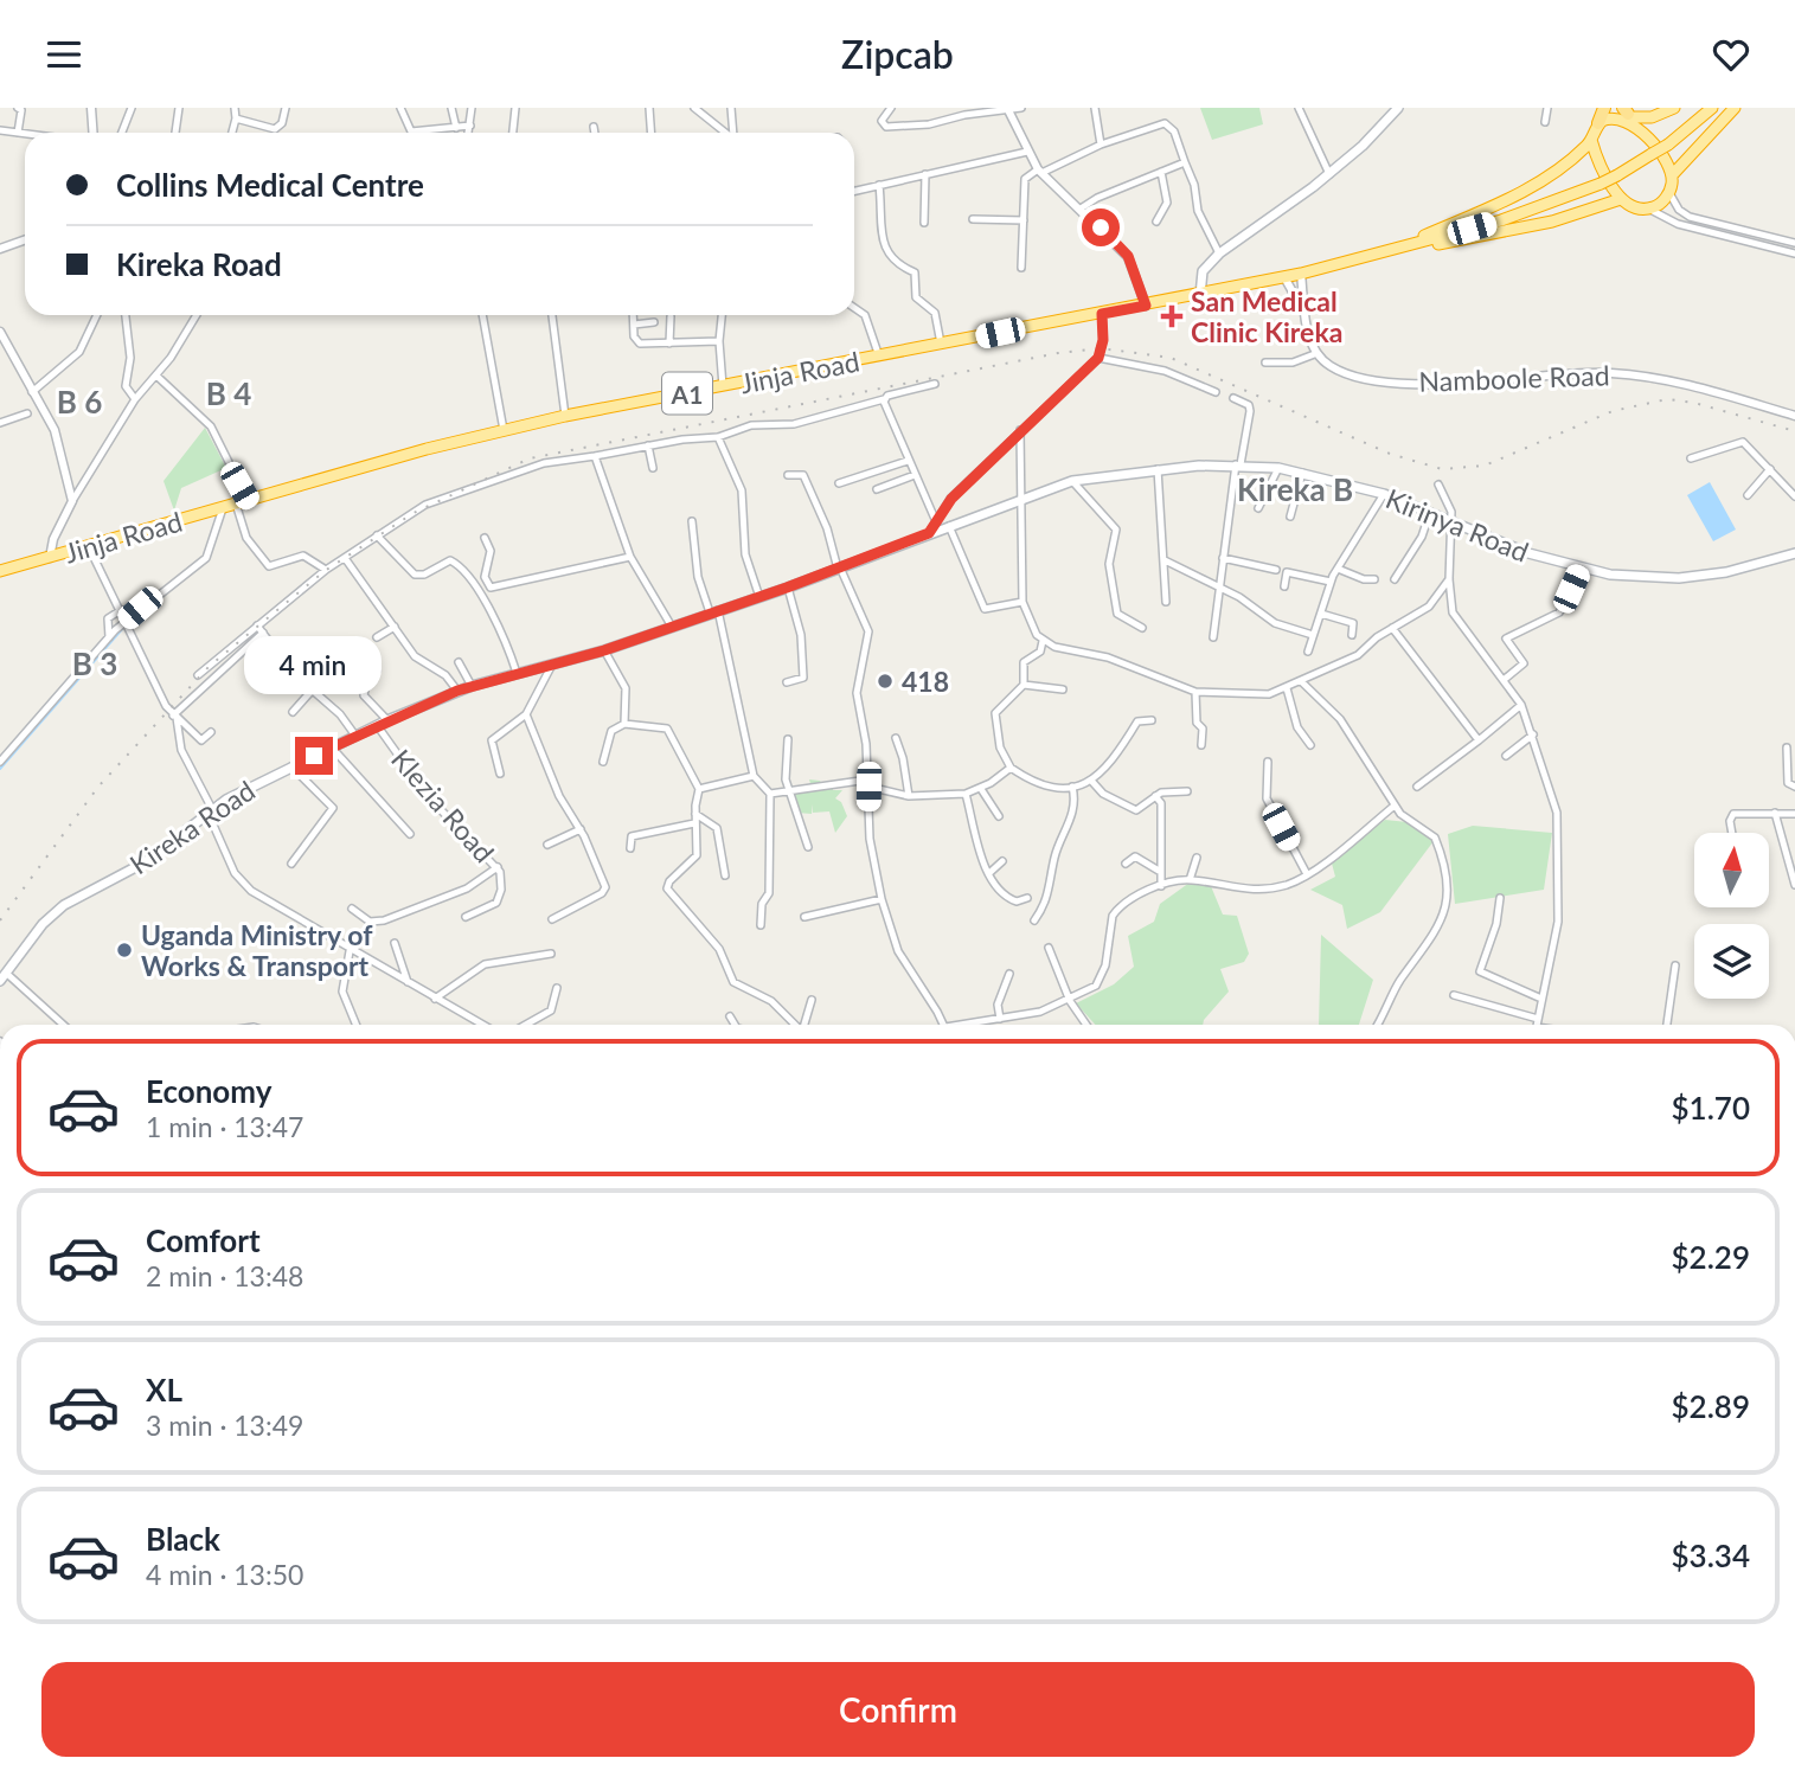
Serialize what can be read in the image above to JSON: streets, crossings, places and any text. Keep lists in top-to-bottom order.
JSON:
{
  "streets": {
    "highway": ["Jinja Road", "A1"],
    "main road": ["Kirinya Road", "Kireka Road"],
    "street": ["Namboole Road", "Klezia Road"]
  },
  "crossings": [
    ["Kirinya Road", "Kireka Road"],
    ["Klezia Road", "Kireka Road"]
  ],
  "districts": [
    "B 4",
    "B 6",
    "Kireka B",
    "B 3"
  ],
  "places": {
    "health": ["San Medical Clinic Kireka"],
    "other": ["418", "Uganda Ministry of Works & Transport"]
  },
  "north": "top",
  "page": {
    "header": "Zipcab",
    "banner": ["Collins Medical Centre", "Kireka Road"],
    "bubble": "4 min",
    "list": [
      {
        "name": "Economy",
        "note": "1 min · 13:47",
        "value": "$1.70"
      },
      {
        "name": "Comfort",
        "note": "2 min · 13:48",
        "value": "$2.29"
      },
      {
        "name": "XL",
        "note": "3 min · 13:49",
        "value": "$2.89"
      },
      {
        "name": "Black",
        "note": "4 min · 13:50",
        "value": "$3.34"
      }
    ],
    "buttons": "Confirm"
  }
}
